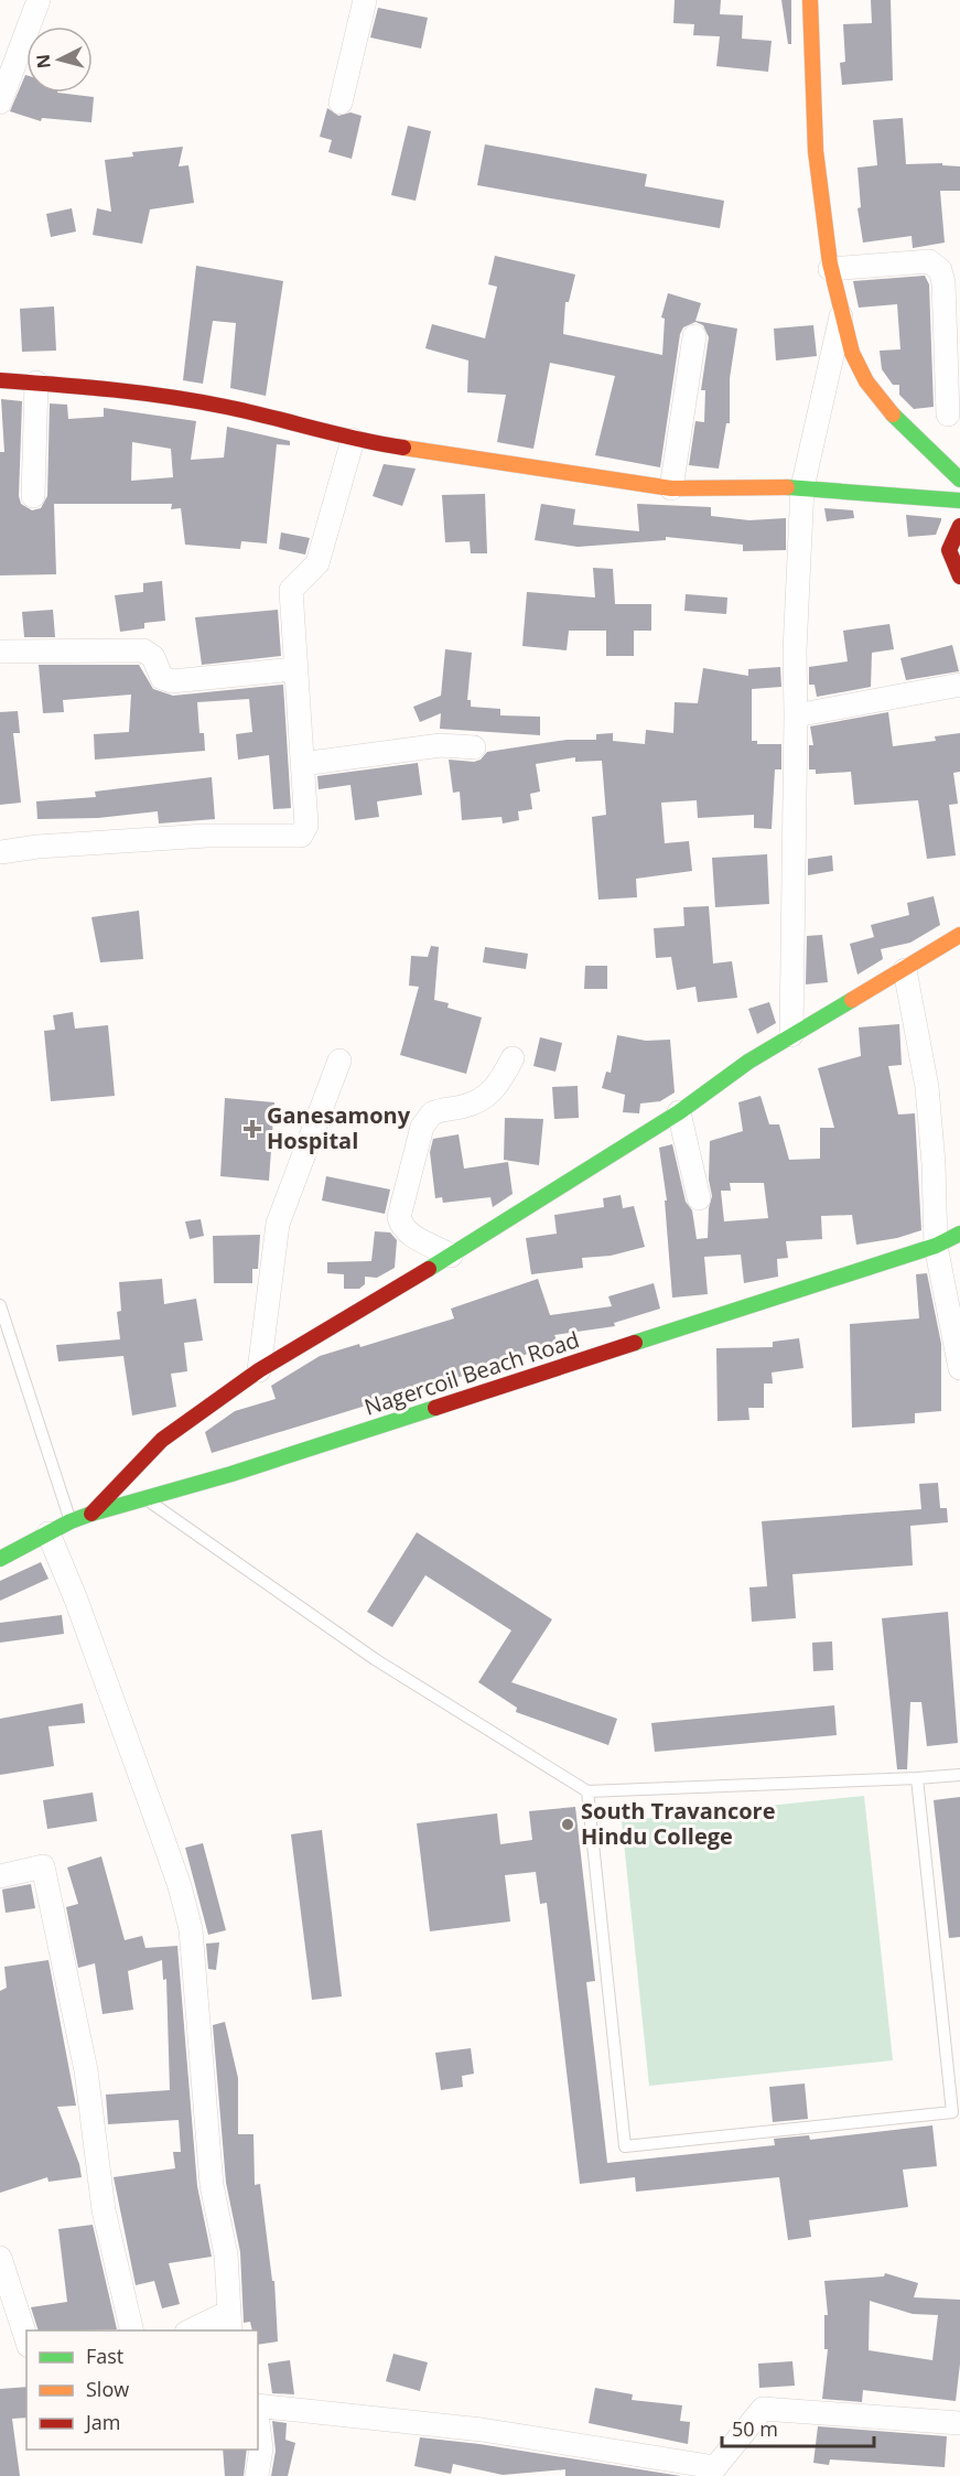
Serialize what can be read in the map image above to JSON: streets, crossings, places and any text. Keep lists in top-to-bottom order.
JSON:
{
  "streets": {
    "street": ["Nagercoil Beach Road"]
  },
  "places": {
    "health": ["Ganesamony Hospital"],
    "other": ["South Travancore Hindu College"]
  },
  "legend": ["Fast", "Slow", "Jam"],
  "scale_bar": "50 m",
  "north": "left"
}
